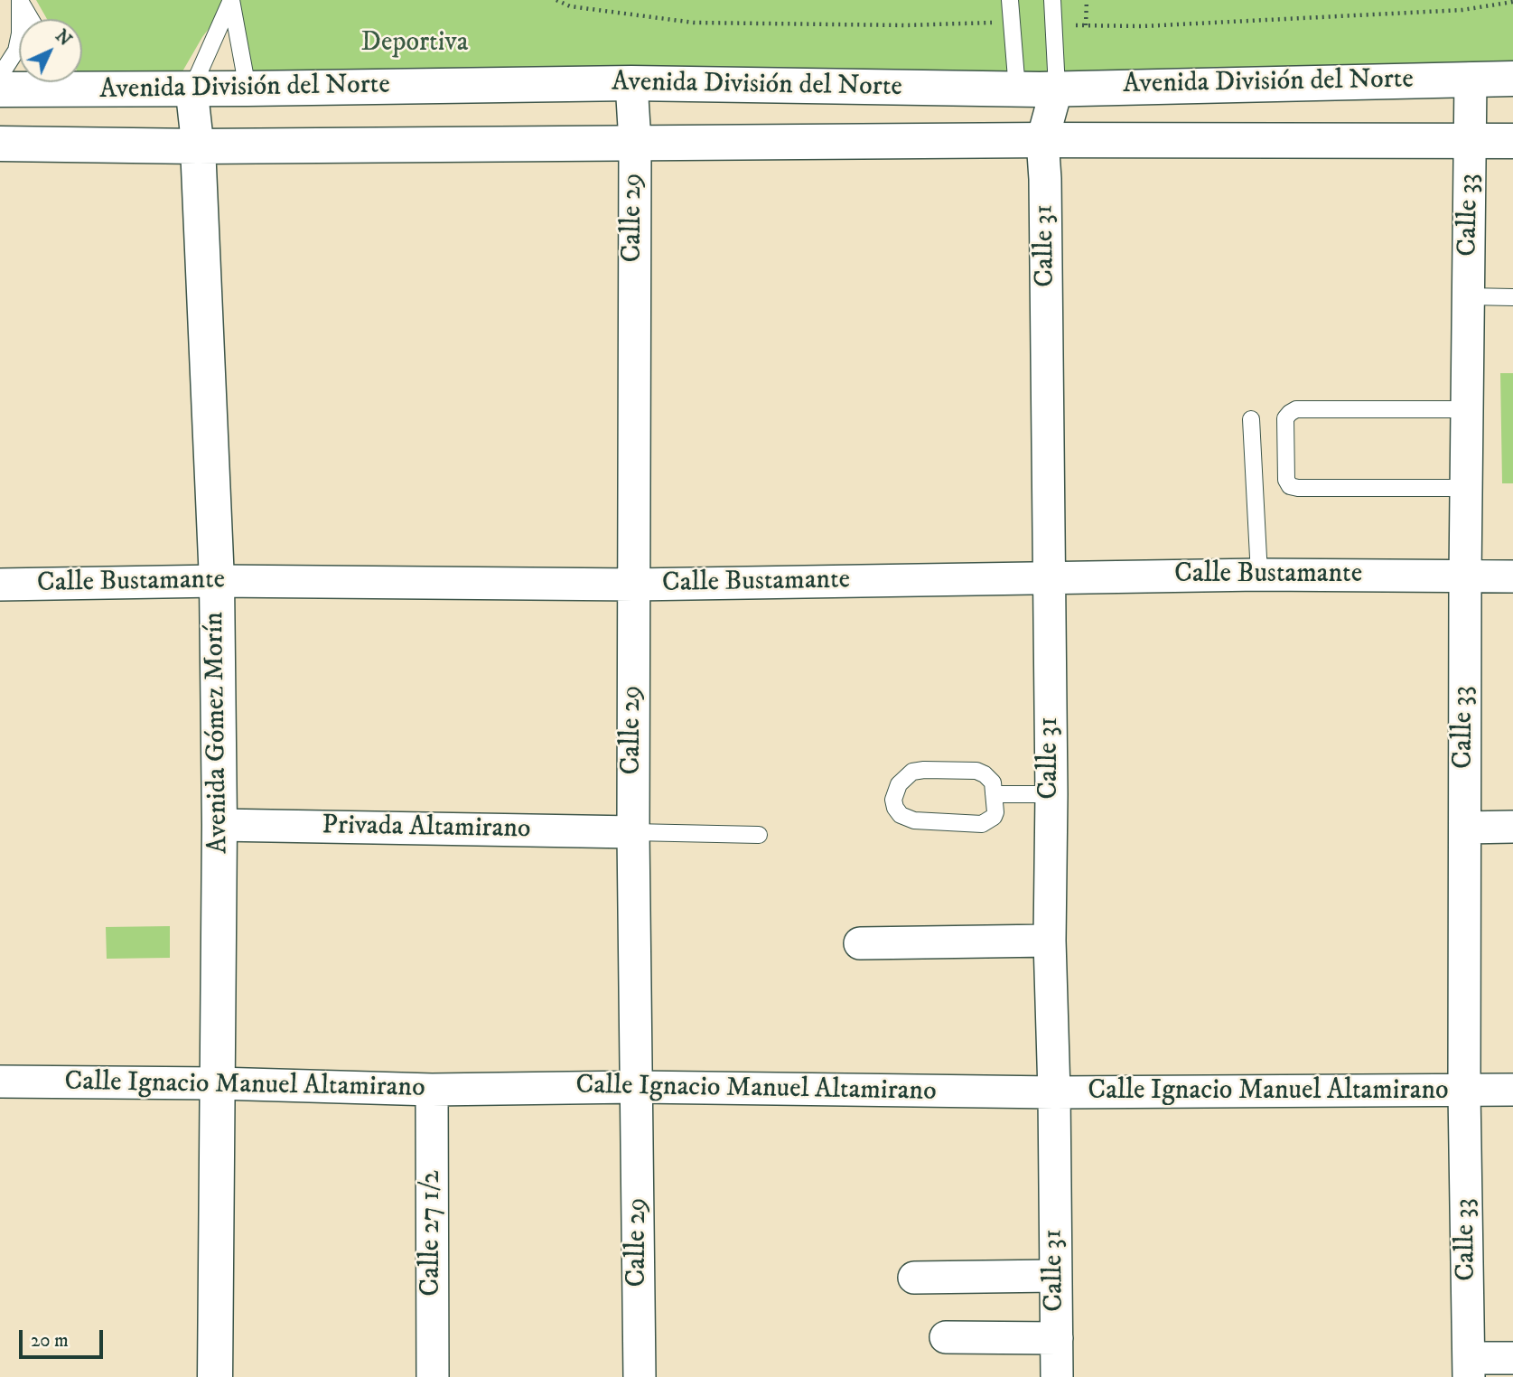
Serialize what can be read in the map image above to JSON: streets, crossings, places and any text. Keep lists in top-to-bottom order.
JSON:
{
  "streets": {
    "main road": ["Avenida División del Norte", "Avenida Gómez Morín"],
    "street": [
      "Calle 33",
      "Calle 29",
      "Calle 31",
      "Calle Bustamante",
      "Privada Altamirano",
      "Calle Ignacio Manuel Altamirano",
      "Calle 27 1/2"
    ]
  },
  "crossings": [
    ["Avenida División del Norte", "Calle 33"],
    ["Avenida División del Norte", "Calle 29"],
    ["Avenida División del Norte", "Calle 31"],
    ["Avenida División del Norte", "Avenida Gómez Morín"],
    ["Calle 33", "Calle Bustamante"],
    ["Calle 33", "Calle Ignacio Manuel Altamirano"],
    ["Calle 29", "Calle Bustamante"],
    ["Calle 29", "Privada Altamirano"],
    ["Calle 29", "Calle Ignacio Manuel Altamirano"],
    ["Calle 31", "Calle Bustamante"],
    ["Calle 31", "Calle Ignacio Manuel Altamirano"],
    ["Calle Bustamante", "Avenida Gómez Morín"],
    ["Avenida Gómez Morín", "Privada Altamirano"],
    ["Avenida Gómez Morín", "Calle Ignacio Manuel Altamirano"],
    ["Calle Ignacio Manuel Altamirano", "Calle 27 1/2"]
  ],
  "parks": ["Deportiva"],
  "scale_bar": "20 m",
  "north": "top right"
}
